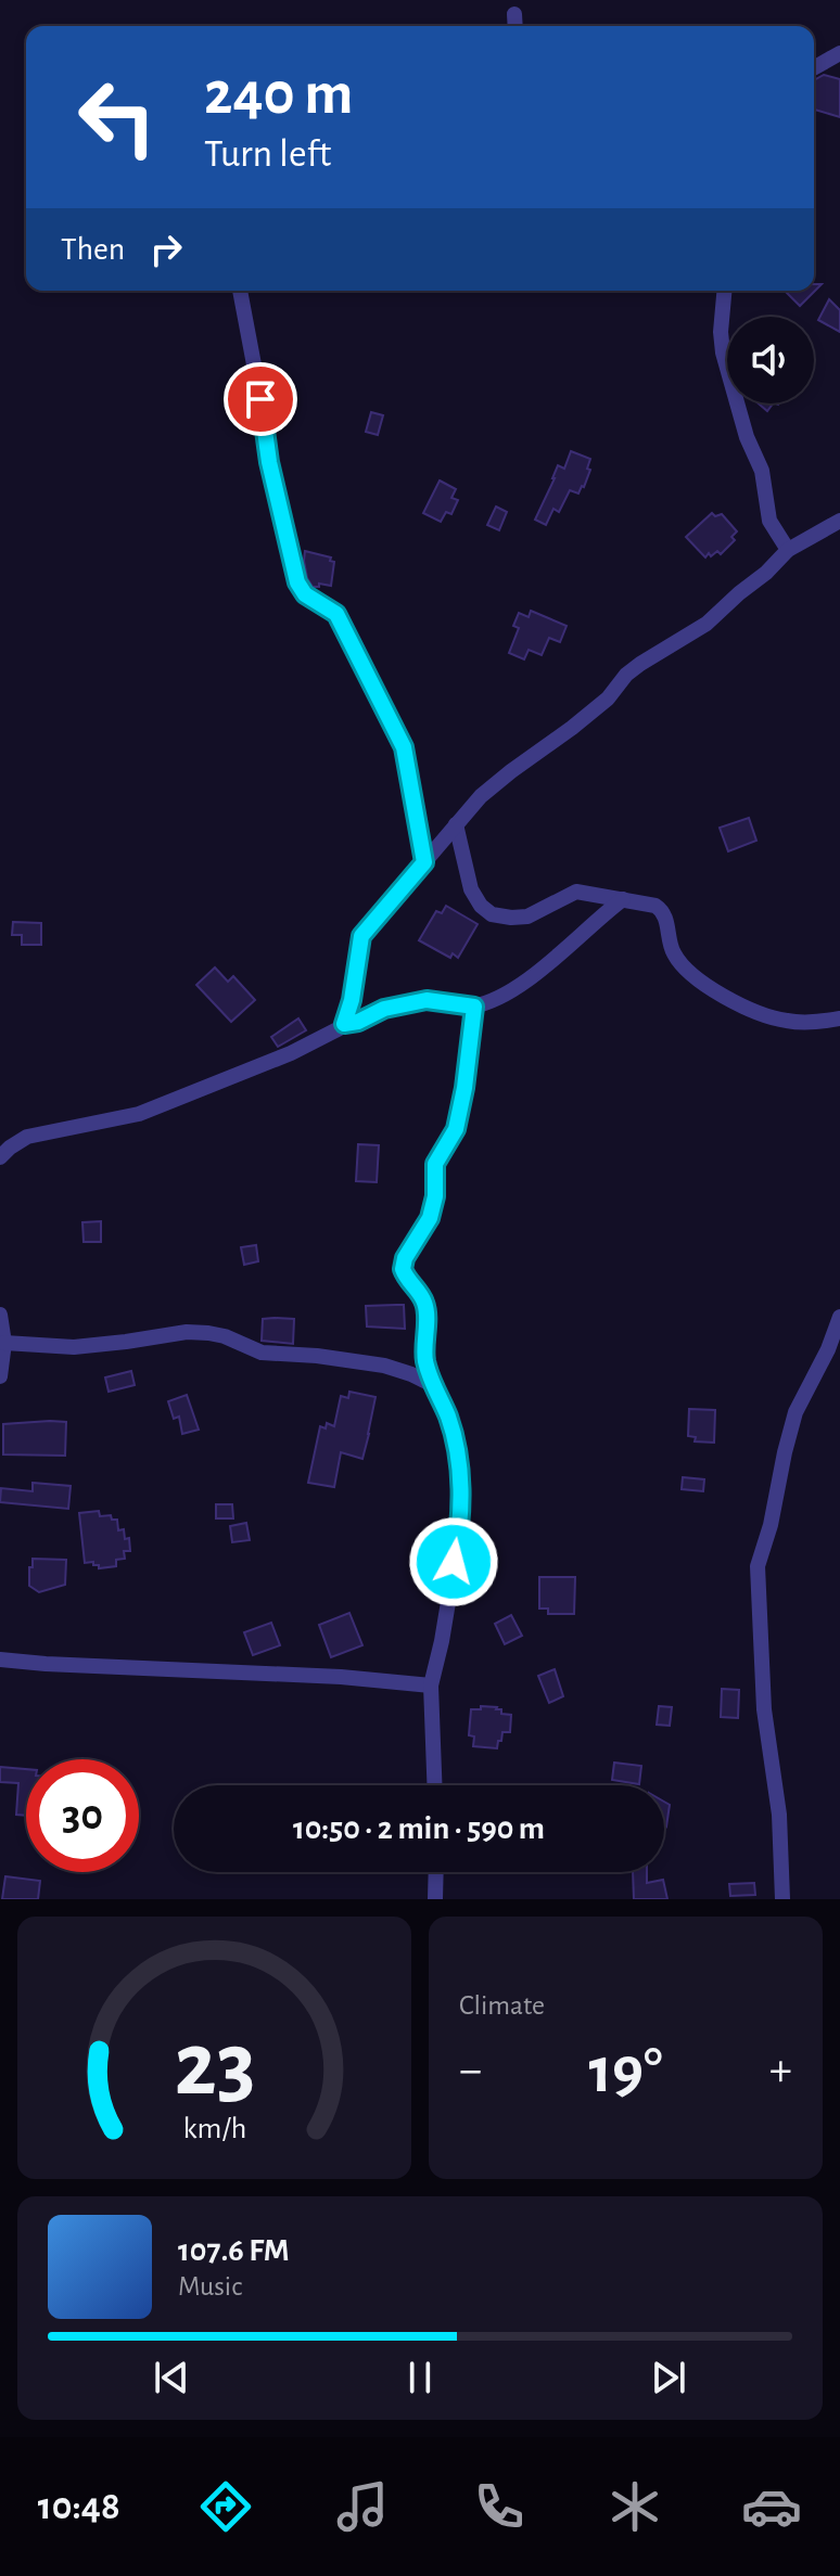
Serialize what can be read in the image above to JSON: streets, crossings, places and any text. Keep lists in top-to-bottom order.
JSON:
{
  "page": {
    "turn": ["240 m", "Turn left"],
    "then": "Then",
    "limit": "30",
    "trip": "10:50 · 2 min · 590 m",
    "tile": "Climate",
    "heat": ["−", "19°", "+"],
    "song": ["107.6 FM", "Music"],
    "tabs": "10:48",
    "gauge": ["23", "km/h"]
  }
}
